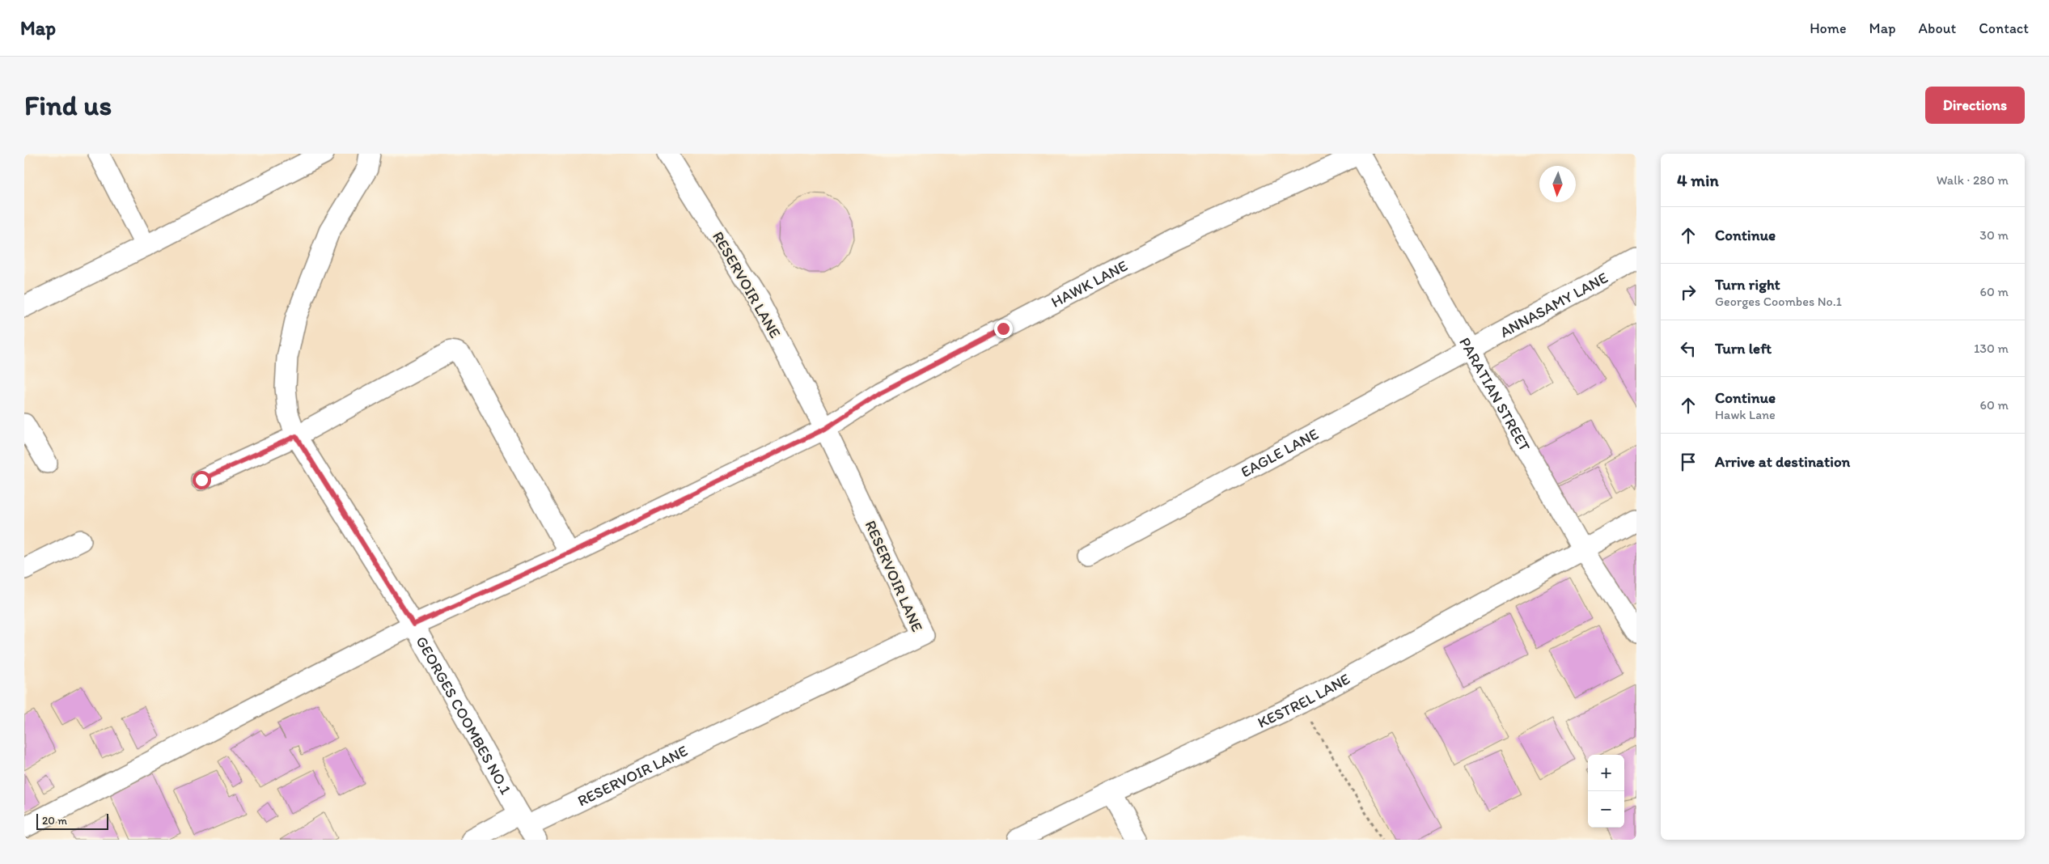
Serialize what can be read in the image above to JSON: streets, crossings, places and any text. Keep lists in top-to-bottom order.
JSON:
{
  "streets": {
    "street": [
      "HAWK LANE",
      "RESERVOIR LANE",
      "ANNASAMY LANE",
      "PARATIAN STREET",
      "EAGLE LANE",
      "KESTREL LANE",
      "GEORGES COOMBES NO.1"
    ]
  },
  "crossings": [
    ["HAWK LANE", "RESERVOIR LANE"],
    ["HAWK LANE", "PARATIAN STREET"],
    ["HAWK LANE", "GEORGES COOMBES NO.1"],
    ["RESERVOIR LANE", "GEORGES COOMBES NO.1"],
    ["ANNASAMY LANE", "PARATIAN STREET"],
    ["ANNASAMY LANE", "EAGLE LANE"],
    ["PARATIAN STREET", "EAGLE LANE"],
    ["PARATIAN STREET", "KESTREL LANE"]
  ],
  "scale_bar": "20 m",
  "north": "bottom",
  "page": {
    "header": "Map",
    "nav": [
      "Home",
      "Map",
      "About",
      "Contact"
    ],
    "buttons": "Directions",
    "title": "Find us",
    "heading": ["4 min", "Walk · 280 m"],
    "list": [
      ["Continue", "30 m"],
      ["Turn right", "Georges Coombes No.1", "60 m"],
      ["Turn left", "130 m"],
      ["Continue", "Hawk Lane", "60 m"],
      "Arrive at destination"
    ],
    "map_buttons": ["+", "−"],
    "scale": "20 m"
  }
}
